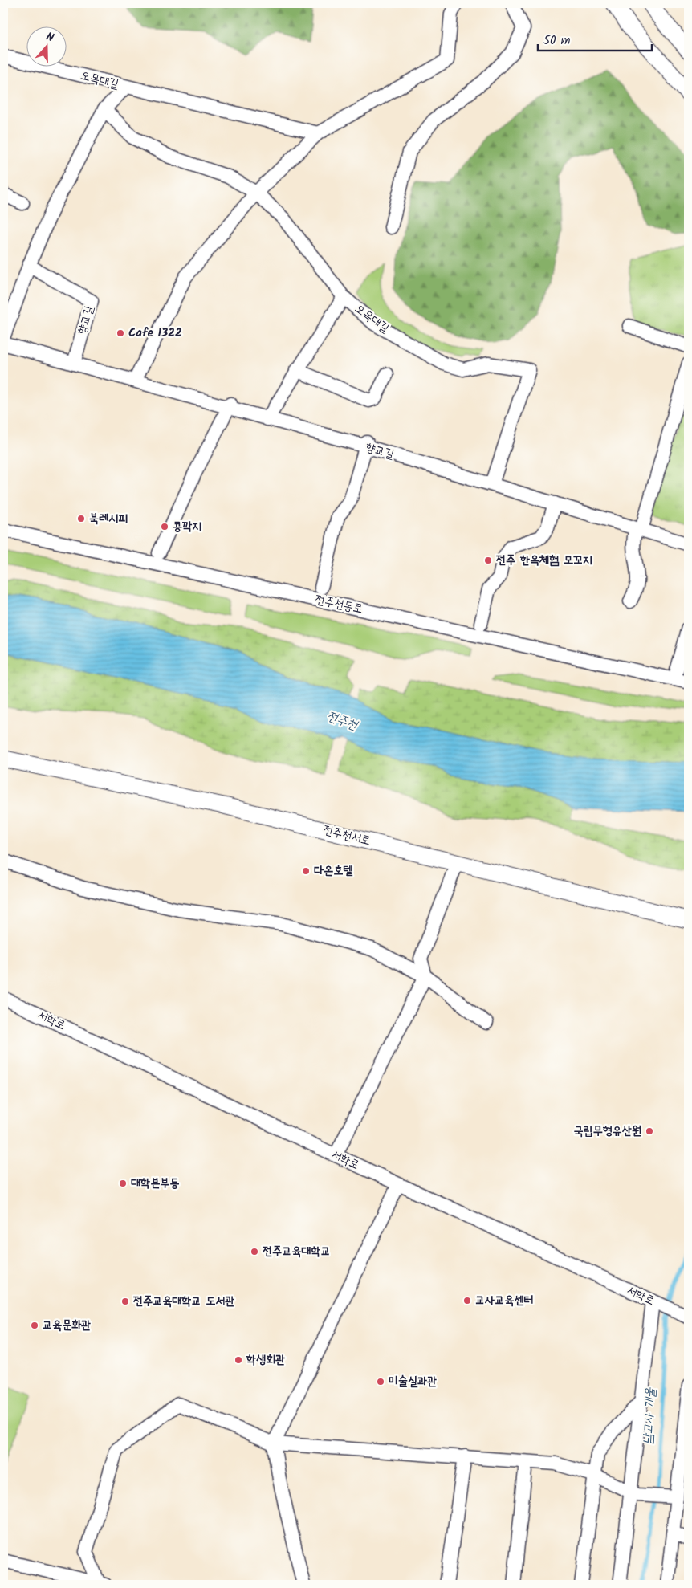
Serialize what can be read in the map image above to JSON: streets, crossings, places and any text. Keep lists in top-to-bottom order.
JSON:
{
  "streets": {
    "street": [
      "오목대길",
      "향교길",
      "전주천동로",
      "전주천서로",
      "서학로"
    ]
  },
  "crossings": [
    ["오목대길", "향교길"],
    ["향교길", "전주천동로"]
  ],
  "water": ["전주천", "남고사 개울"],
  "places": [
    "Cafe 1322",
    "북레시피",
    "콩깍지",
    "전주 한옥체험 모꼬지",
    "다온호텔",
    "국립무형유산원",
    "대학본부동",
    "전주교육대학교",
    "교사교육센터",
    "전주교육대학교 도서관",
    "교육문화관",
    "학생회관",
    "미술실과관"
  ],
  "scale_bar": "50 m",
  "north": "top"
}
